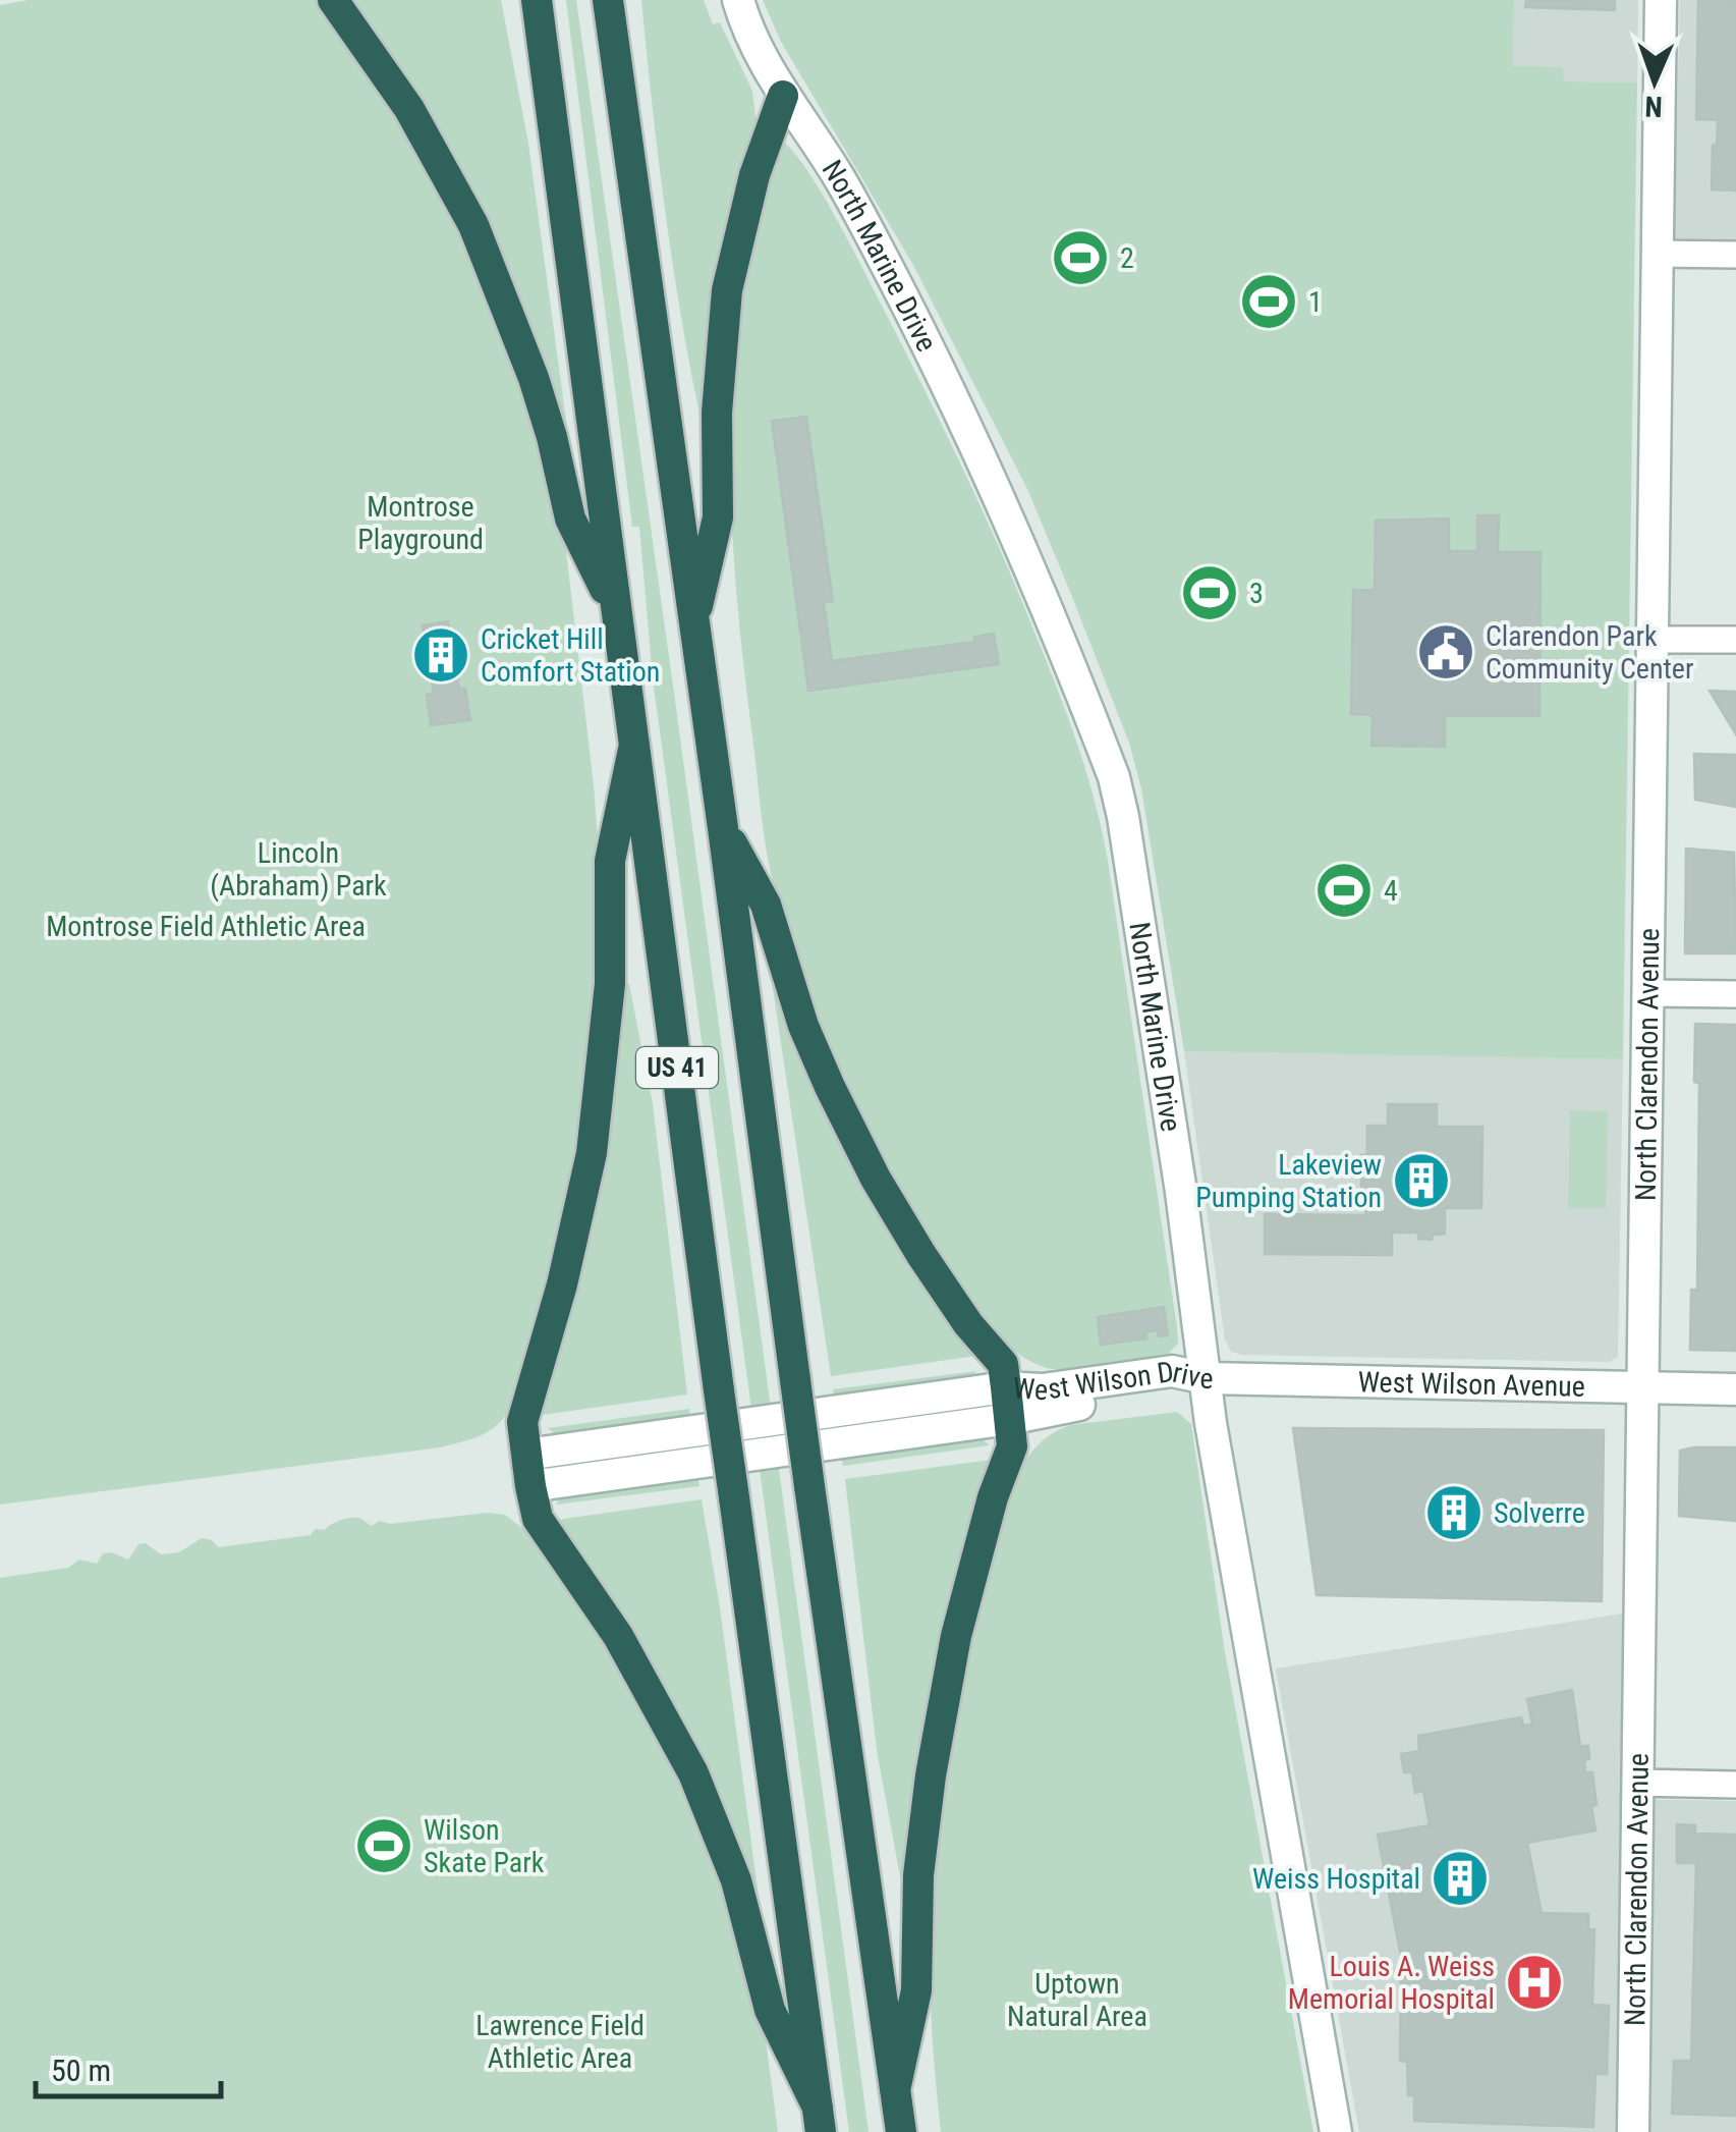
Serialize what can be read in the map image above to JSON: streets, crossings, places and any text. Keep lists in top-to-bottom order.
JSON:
{
  "streets": {
    "highway": ["US 41"],
    "street": [
      "North Marine Drive",
      "North Clarendon Avenue",
      "West Wilson Avenue",
      "West Wilson Drive"
    ]
  },
  "crossings": [
    ["North Marine Drive", "West Wilson Avenue"],
    ["North Marine Drive", "West Wilson Drive"],
    ["North Clarendon Avenue", "West Wilson Avenue"],
    ["West Wilson Avenue", "West Wilson Drive"]
  ],
  "parks": [
    "Montrose Playground",
    "Lincoln (Abraham) Park",
    "Montrose Field Athletic Area",
    "Uptown Natural Area",
    "Lawrence Field Athletic Area"
  ],
  "places": {
    "sports": [
      "2",
      "1",
      "3",
      "4",
      "Wilson Skate Park"
    ],
    "public building": ["Clarendon Park Community Center"],
    "building": [
      "Cricket Hill Comfort Station",
      "Lakeview Pumping Station",
      "Solverre",
      "Weiss Hospital"
    ],
    "hospital": ["Louis A. Weiss Memorial Hospital"]
  },
  "scale_bar": "50 m",
  "north": "bottom"
}
